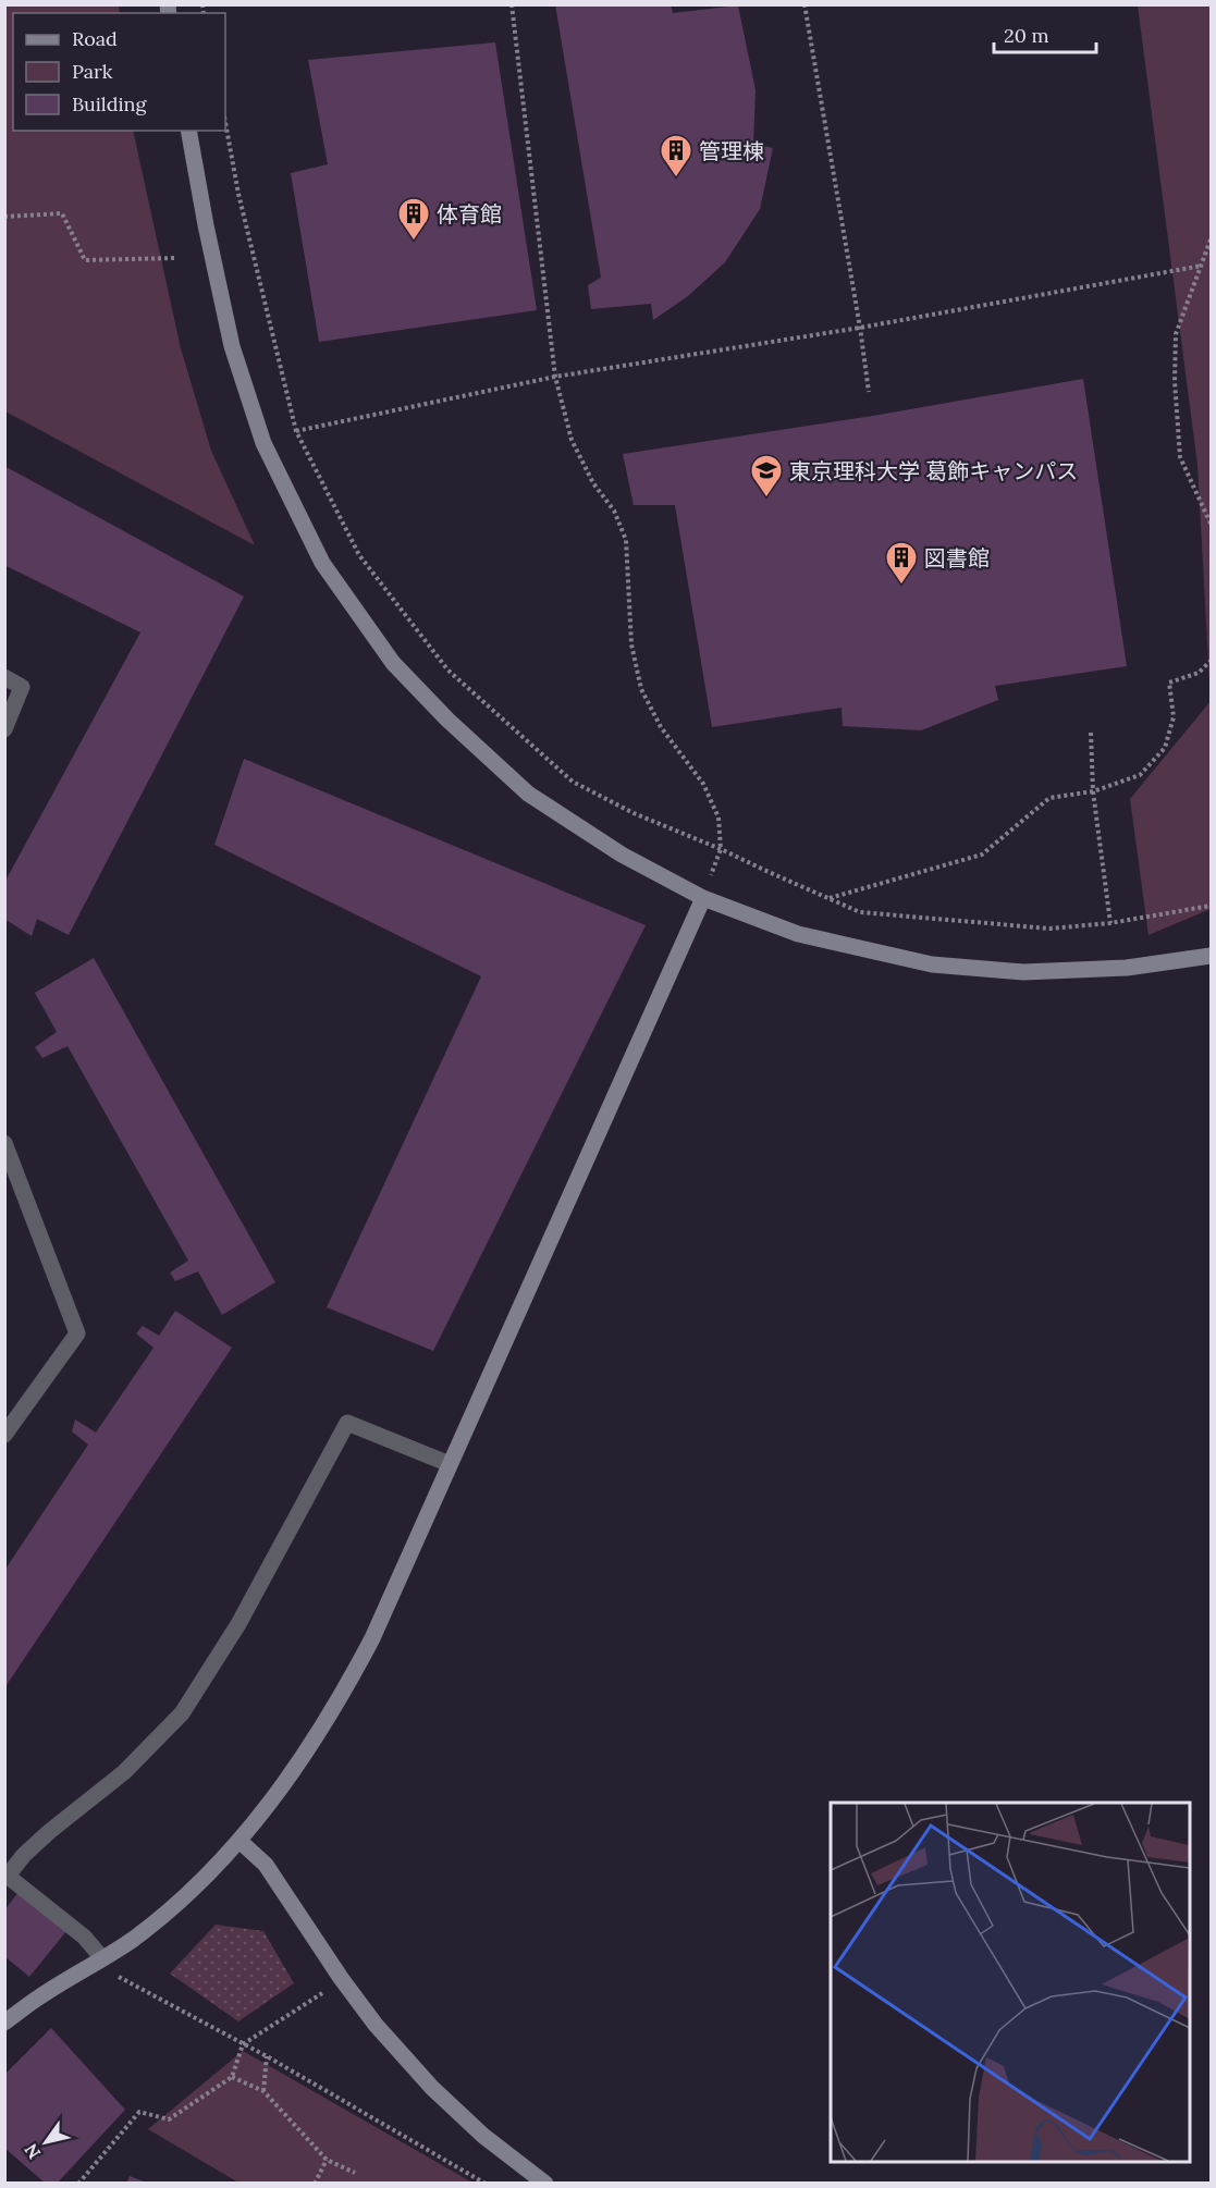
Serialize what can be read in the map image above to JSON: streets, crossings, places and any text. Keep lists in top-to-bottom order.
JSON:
{
  "places": {
    "building": ["管理棟", "体育館", "図書館"],
    "school or university": ["東京理科大学 葛飾キャンパス"]
  },
  "legend": ["Road", "Park", "Building"],
  "scale_bar": "20 m",
  "north": "bottom left"
}
